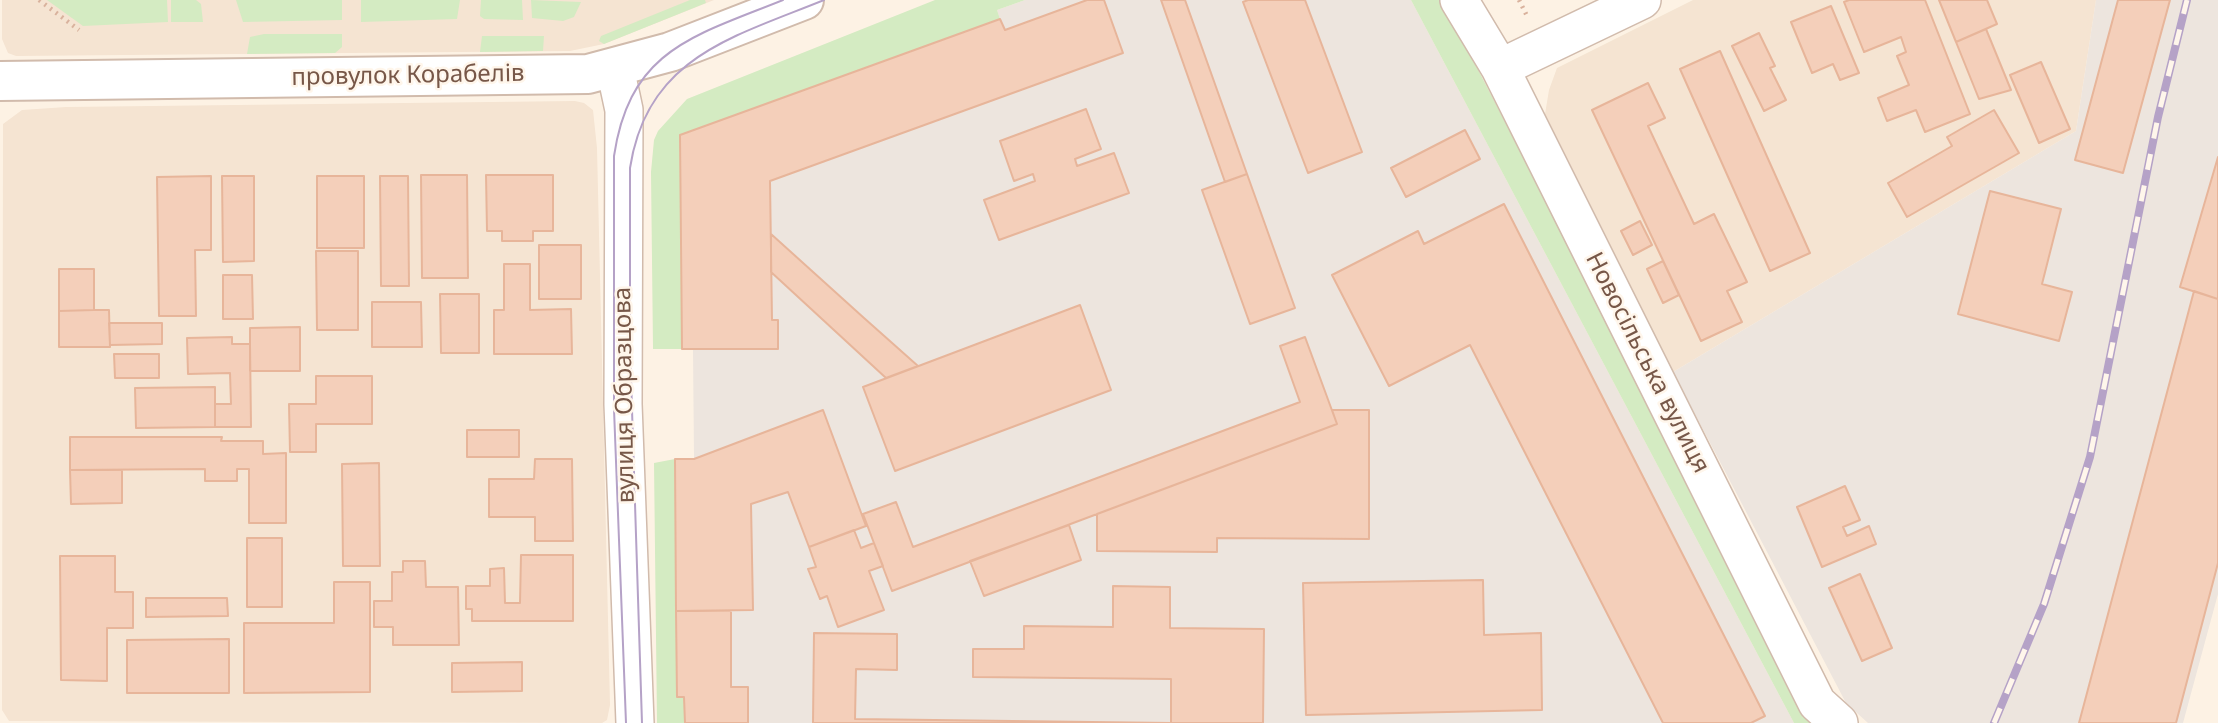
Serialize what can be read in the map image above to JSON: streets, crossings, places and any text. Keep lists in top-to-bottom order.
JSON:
{
  "streets": {
    "street": ["провулок Корабелів", "Новосільська вулиця", "вулиця Образцова"]
  },
  "crossings": [
    ["провулок Корабелів", "вулиця Образцова"]
  ]
}
